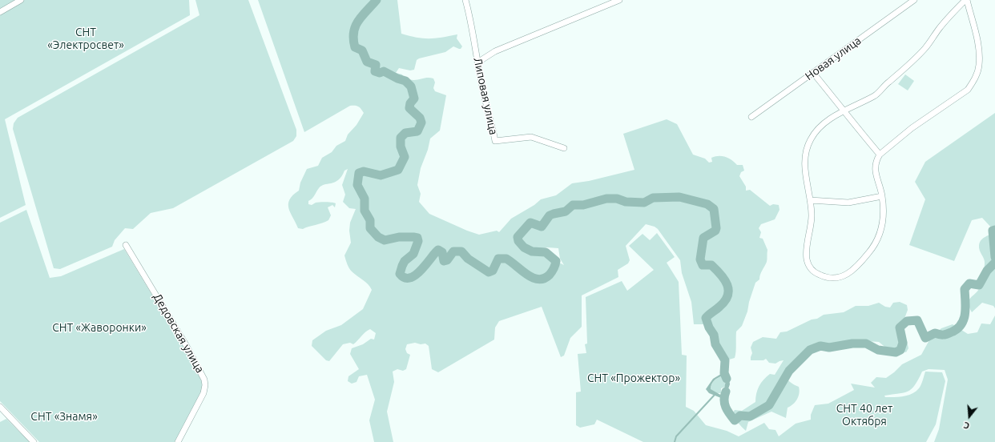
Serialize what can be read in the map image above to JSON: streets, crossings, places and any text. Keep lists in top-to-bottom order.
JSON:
{
  "streets": {
    "street": ["Новая улица", "Липовая улица", "Дедовская улица"]
  },
  "parks": [
    "СНТ «Электросвет»",
    "СНТ «Жаворонки»",
    "СНТ «Прожектор»",
    "СНТ 40 лет Октября",
    "СНТ «Знамя»"
  ],
  "north": "bottom"
}
